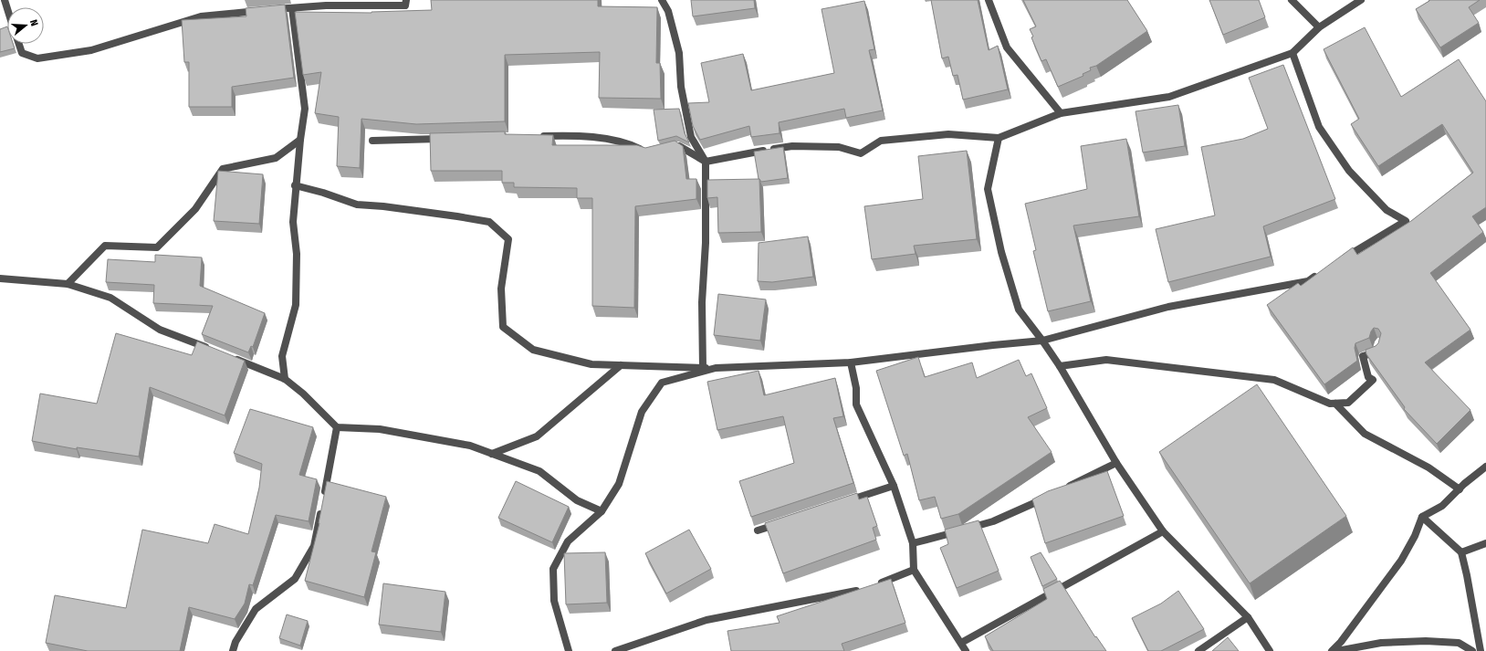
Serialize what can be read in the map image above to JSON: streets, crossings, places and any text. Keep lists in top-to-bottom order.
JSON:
{
  "north": "right"
}
